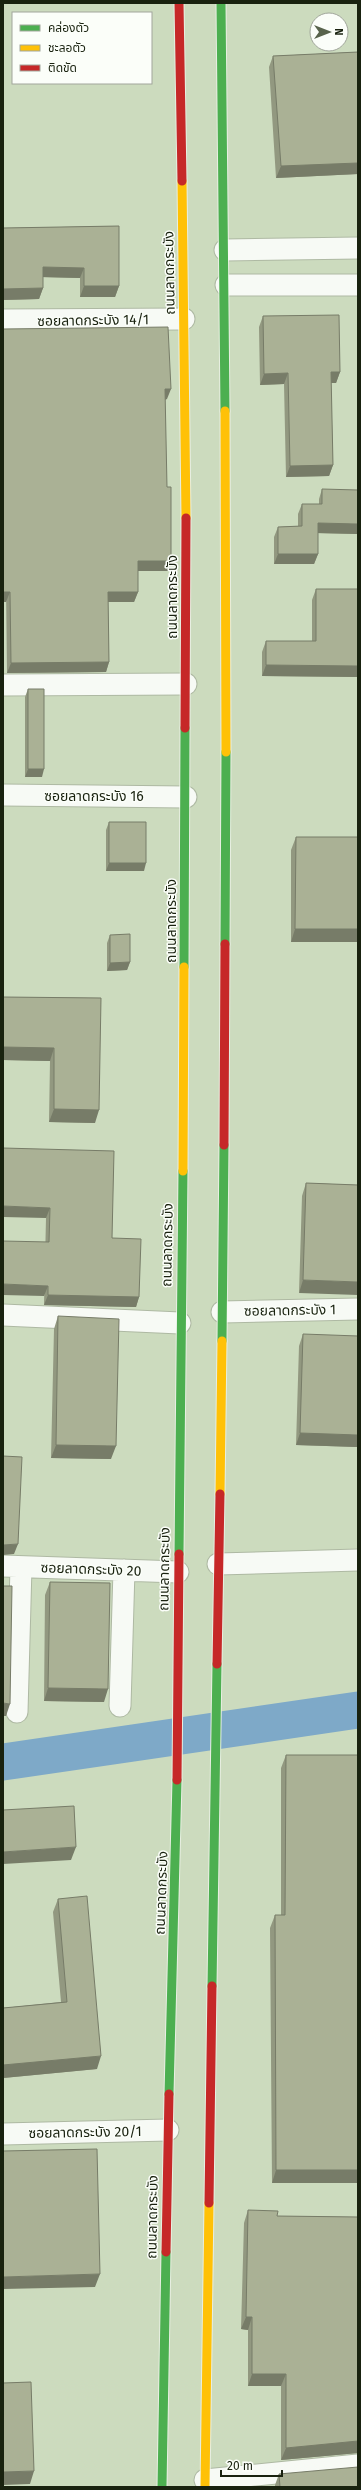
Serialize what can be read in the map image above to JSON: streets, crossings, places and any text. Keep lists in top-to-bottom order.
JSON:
{
  "streets": {
    "main road": ["ถนนลาดกระบัง"],
    "street": [
      "ซอยลาดกระบัง 14/1",
      "ซอยลาดกระบัง 16",
      "ซอยลาดกระบัง 1",
      "ซอยลาดกระบัง 20",
      "ซอยลาดกระบัง 20/1"
    ]
  },
  "crossings": [
    ["ถนนลาดกระบัง", "ซอยลาดกระบัง 14/1"],
    ["ถนนลาดกระบัง", "ซอยลาดกระบัง 16"],
    ["ถนนลาดกระบัง", "ซอยลาดกระบัง 20"],
    ["ถนนลาดกระบัง", "ซอยลาดกระบัง 20/1"]
  ],
  "legend": ["คล่องตัว", "ชะลอตัว", "ติดขัด"],
  "scale_bar": "20 m",
  "north": "right"
}
